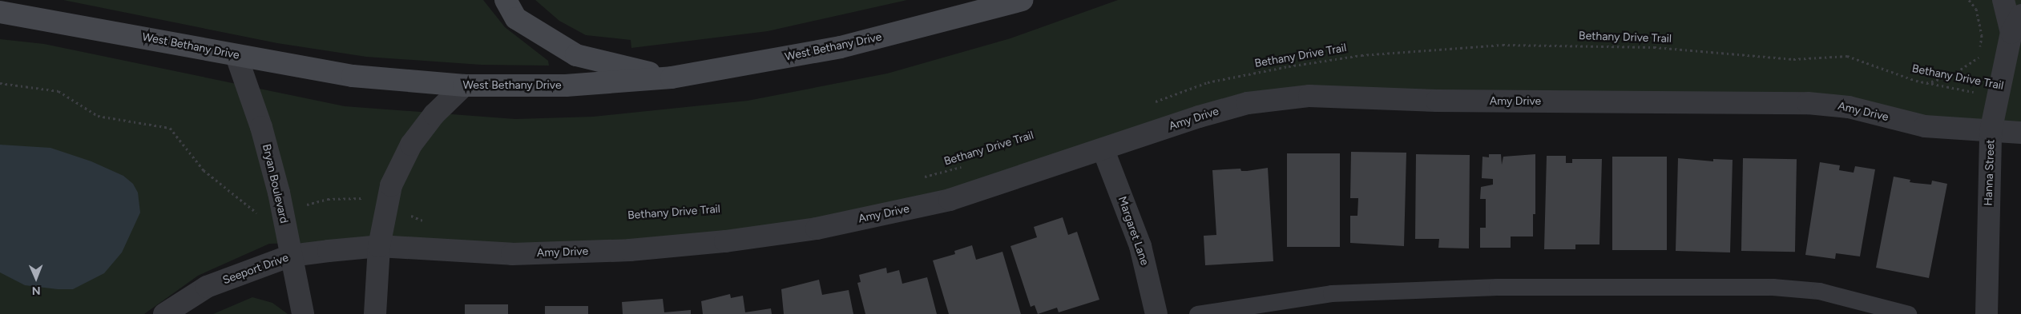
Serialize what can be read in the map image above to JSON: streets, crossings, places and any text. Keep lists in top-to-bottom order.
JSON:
{
  "streets": {
    "main road": ["West Bethany Drive"],
    "street": [
      "Amy Drive",
      "Hanna Street",
      "Bryan Boulevard",
      "Margaret Lane",
      "Seeport Drive"
    ],
    "path": ["Bethany Drive Trail"]
  },
  "crossings": [
    ["Bethany Drive Trail", "Hanna Street"],
    ["West Bethany Drive", "Bryan Boulevard"],
    ["Amy Drive", "Hanna Street"],
    ["Amy Drive", "Margaret Lane"],
    ["Amy Drive", "Seeport Drive"],
    ["Bryan Boulevard", "Seeport Drive"]
  ],
  "north": "bottom"
}
